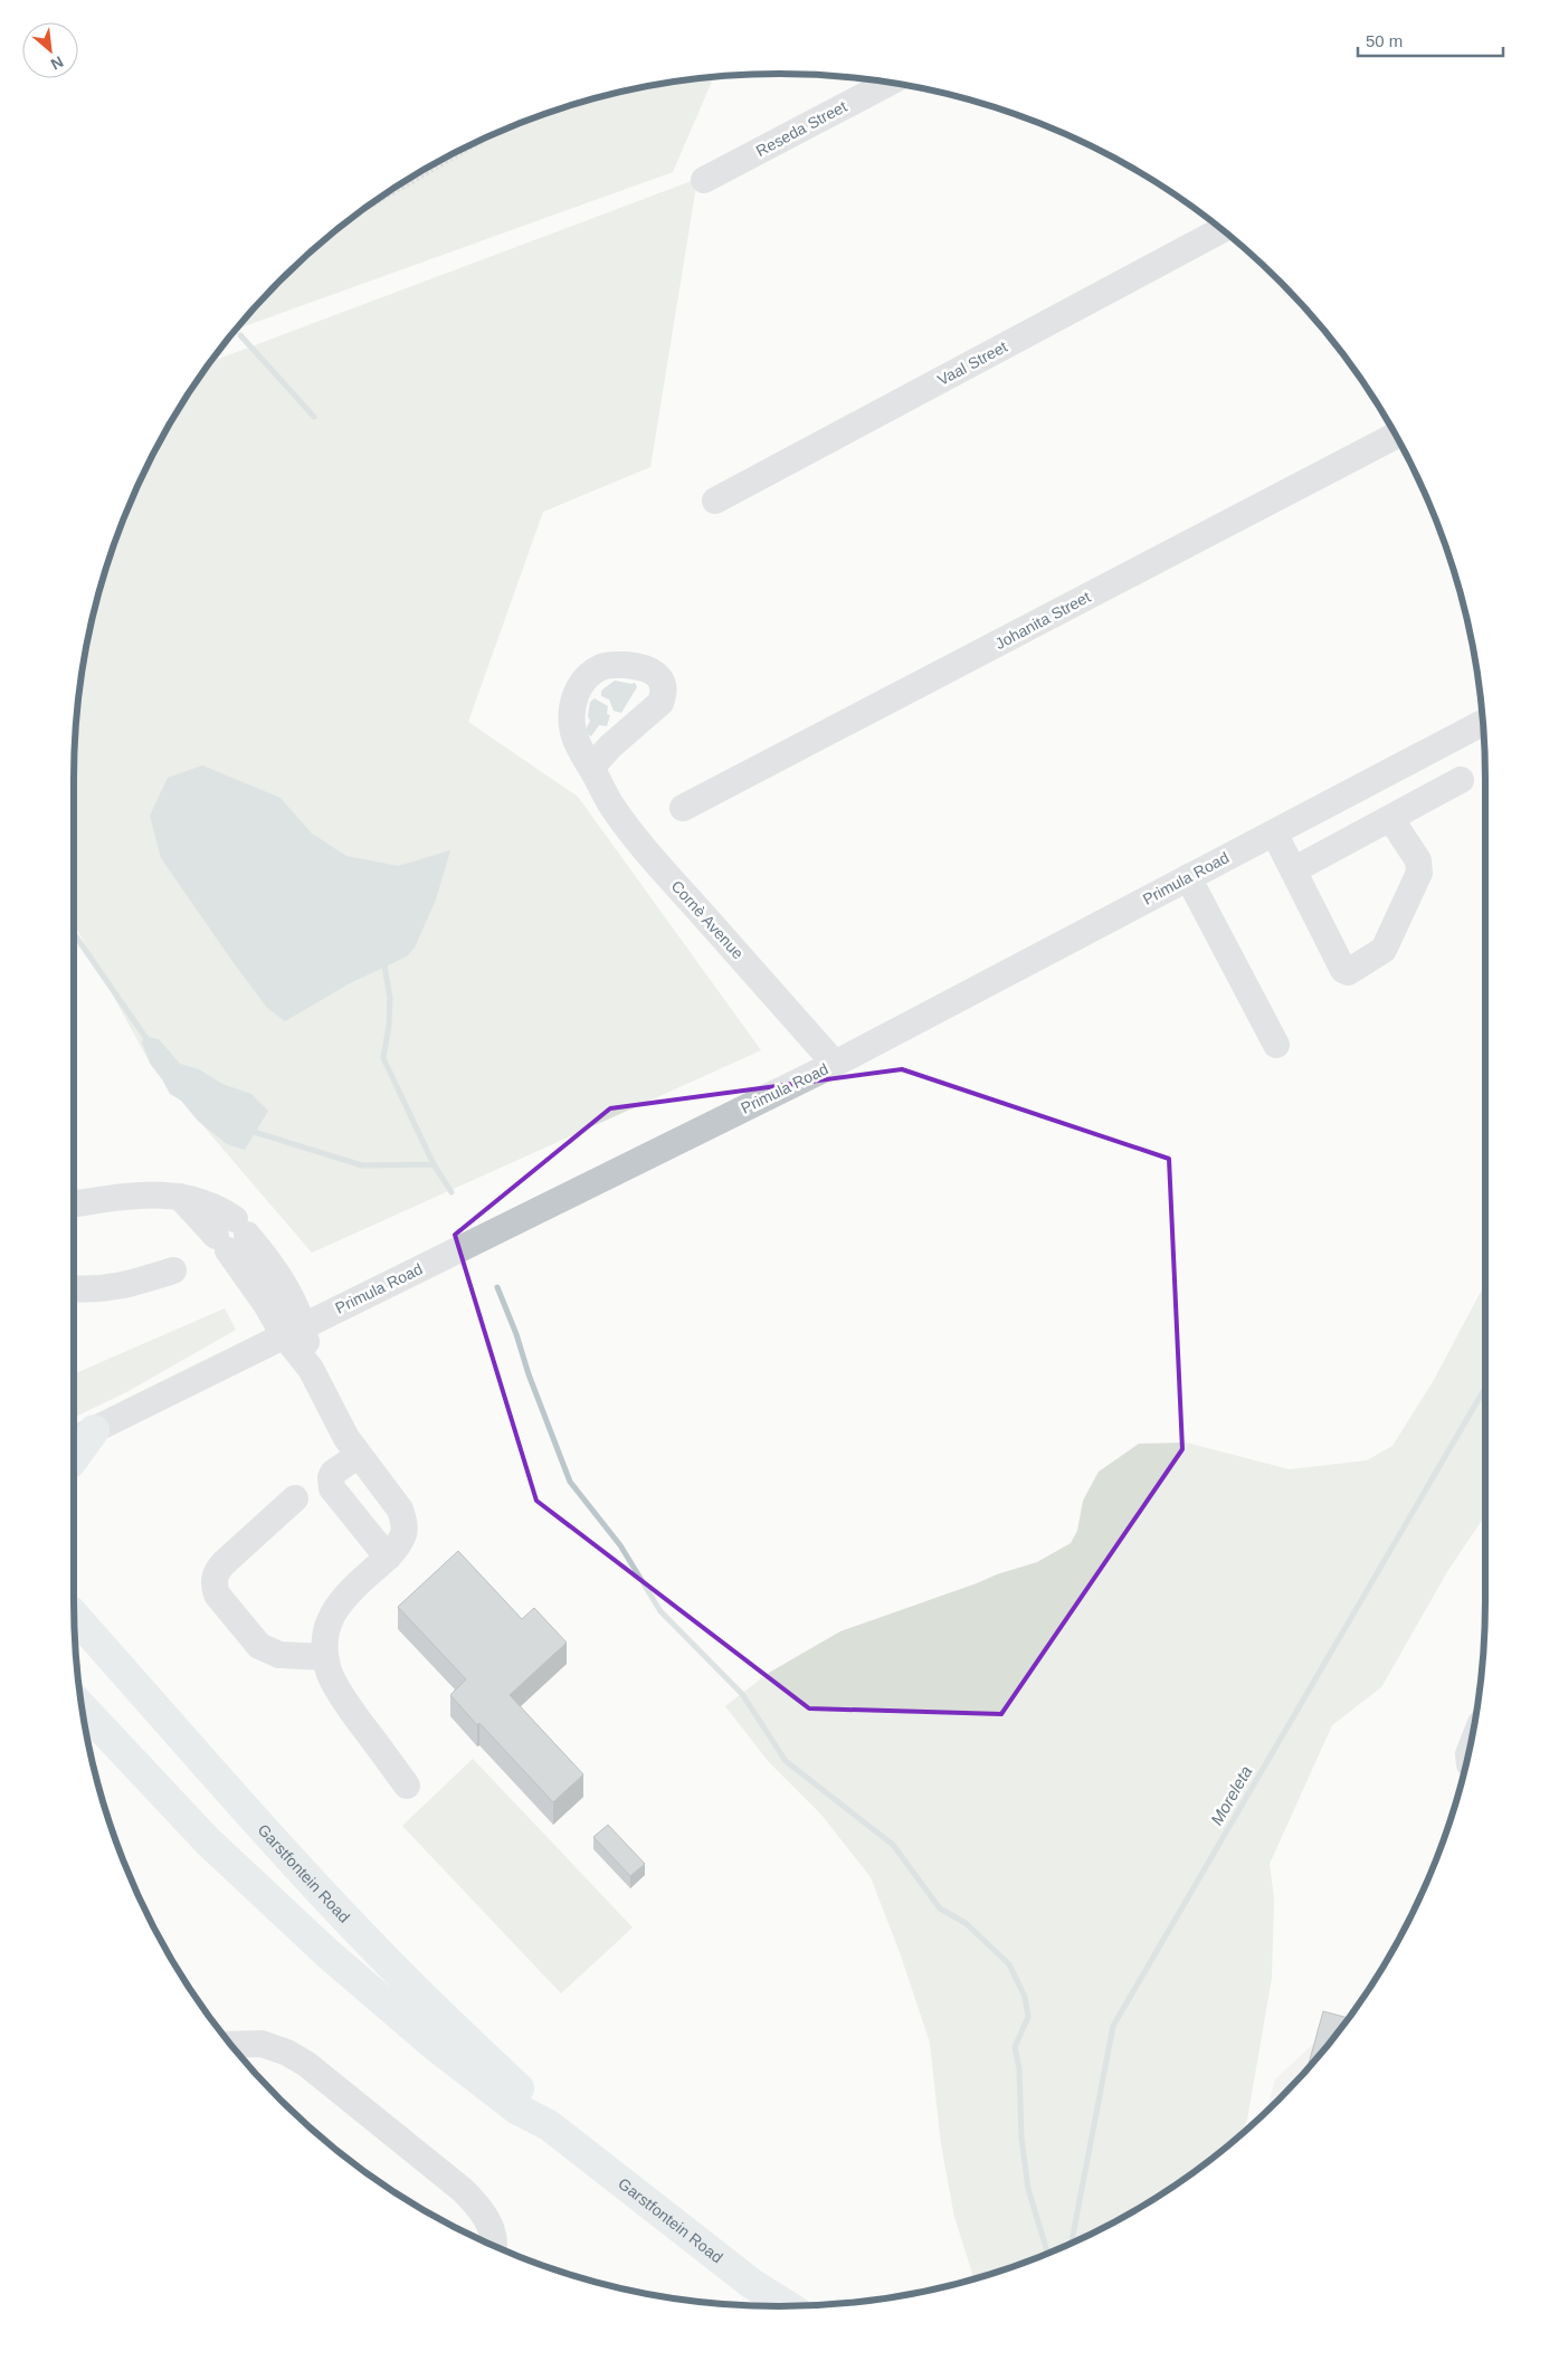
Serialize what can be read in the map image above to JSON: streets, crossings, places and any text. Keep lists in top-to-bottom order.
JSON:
{
  "streets": {
    "main road": ["Garstfontein Road"],
    "street": [
      "Reseda Street",
      "Vaal Street",
      "Johanita Street",
      "Primula Road",
      "Cornè Avenue"
    ]
  },
  "crossings": [
    ["Primula Road", "Cornè Avenue"]
  ],
  "water": ["Moreleta"],
  "scale_bar": "50 m",
  "north": "bottom right"
}
